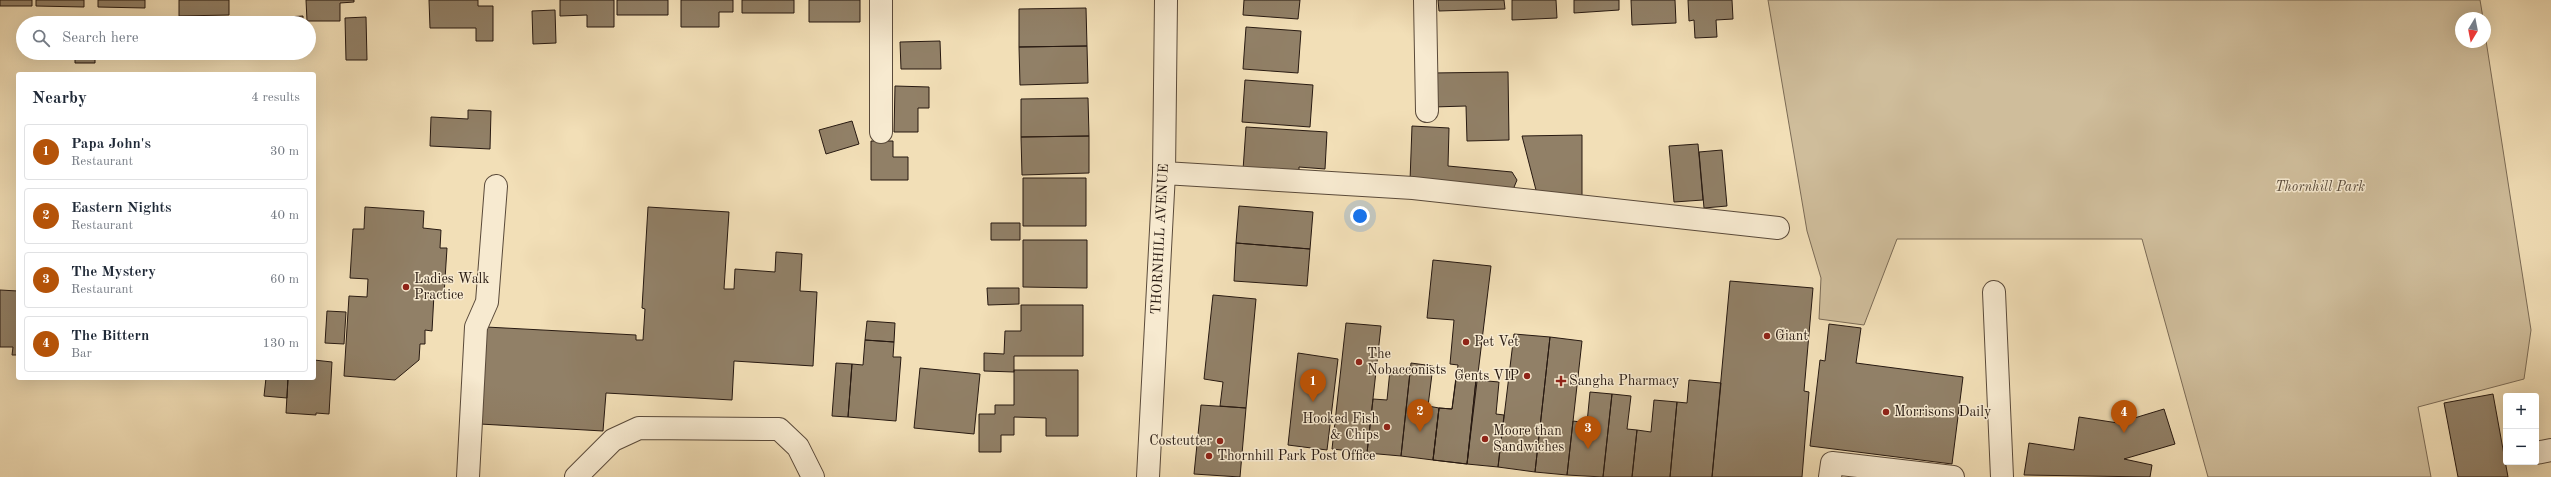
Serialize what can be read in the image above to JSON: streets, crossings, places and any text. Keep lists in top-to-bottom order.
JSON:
{
  "streets": {
    "street": ["THORNHILL AVENUE"]
  },
  "parks": ["Thornhill Park"],
  "places": {
    "other": [
      "Ladies Walk Practice",
      "Giant",
      "Pet Vet",
      "The Nobacconists",
      "Gents VIP",
      "Morrisons Daily",
      "Hooked Fish & Chips",
      "Moore than Sandwiches",
      "Costcutter",
      "Thornhill Park Post Office"
    ],
    "health": ["Sangha Pharmacy"]
  },
  "north": "bottom",
  "page": {
    "search": "Search here",
    "heading": ["Nearby", "4 results"],
    "list": [
      {
        "mark": "1",
        "name": "Papa John's",
        "note": "Restaurant",
        "value": "30 m"
      },
      {
        "mark": "2",
        "name": "Eastern Nights",
        "note": "Restaurant",
        "value": "40 m"
      },
      {
        "mark": "3",
        "name": "The Mystery",
        "note": "Restaurant",
        "value": "60 m"
      },
      {
        "mark": "4",
        "name": "The Bittern",
        "note": "Bar",
        "value": "130 m"
      }
    ],
    "pins": [
      "1",
      "2",
      "4",
      "3"
    ],
    "map_buttons": ["+", "−"]
  }
}
